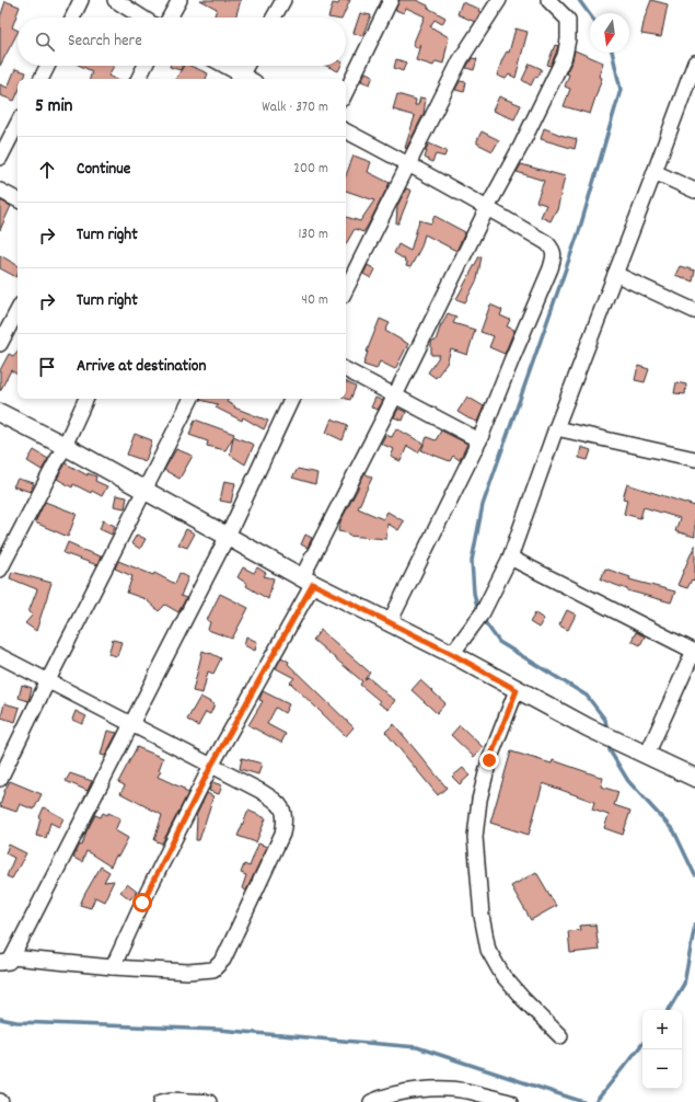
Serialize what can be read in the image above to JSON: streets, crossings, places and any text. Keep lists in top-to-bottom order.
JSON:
{
  "north": "bottom",
  "page": {
    "search": "Search here",
    "heading": ["5 min", "Walk · 370 m"],
    "list": [
      ["Continue", "200 m"],
      ["Turn right", "130 m"],
      ["Turn right", "40 m"],
      "Arrive at destination"
    ],
    "map_buttons": ["+", "−"]
  }
}
